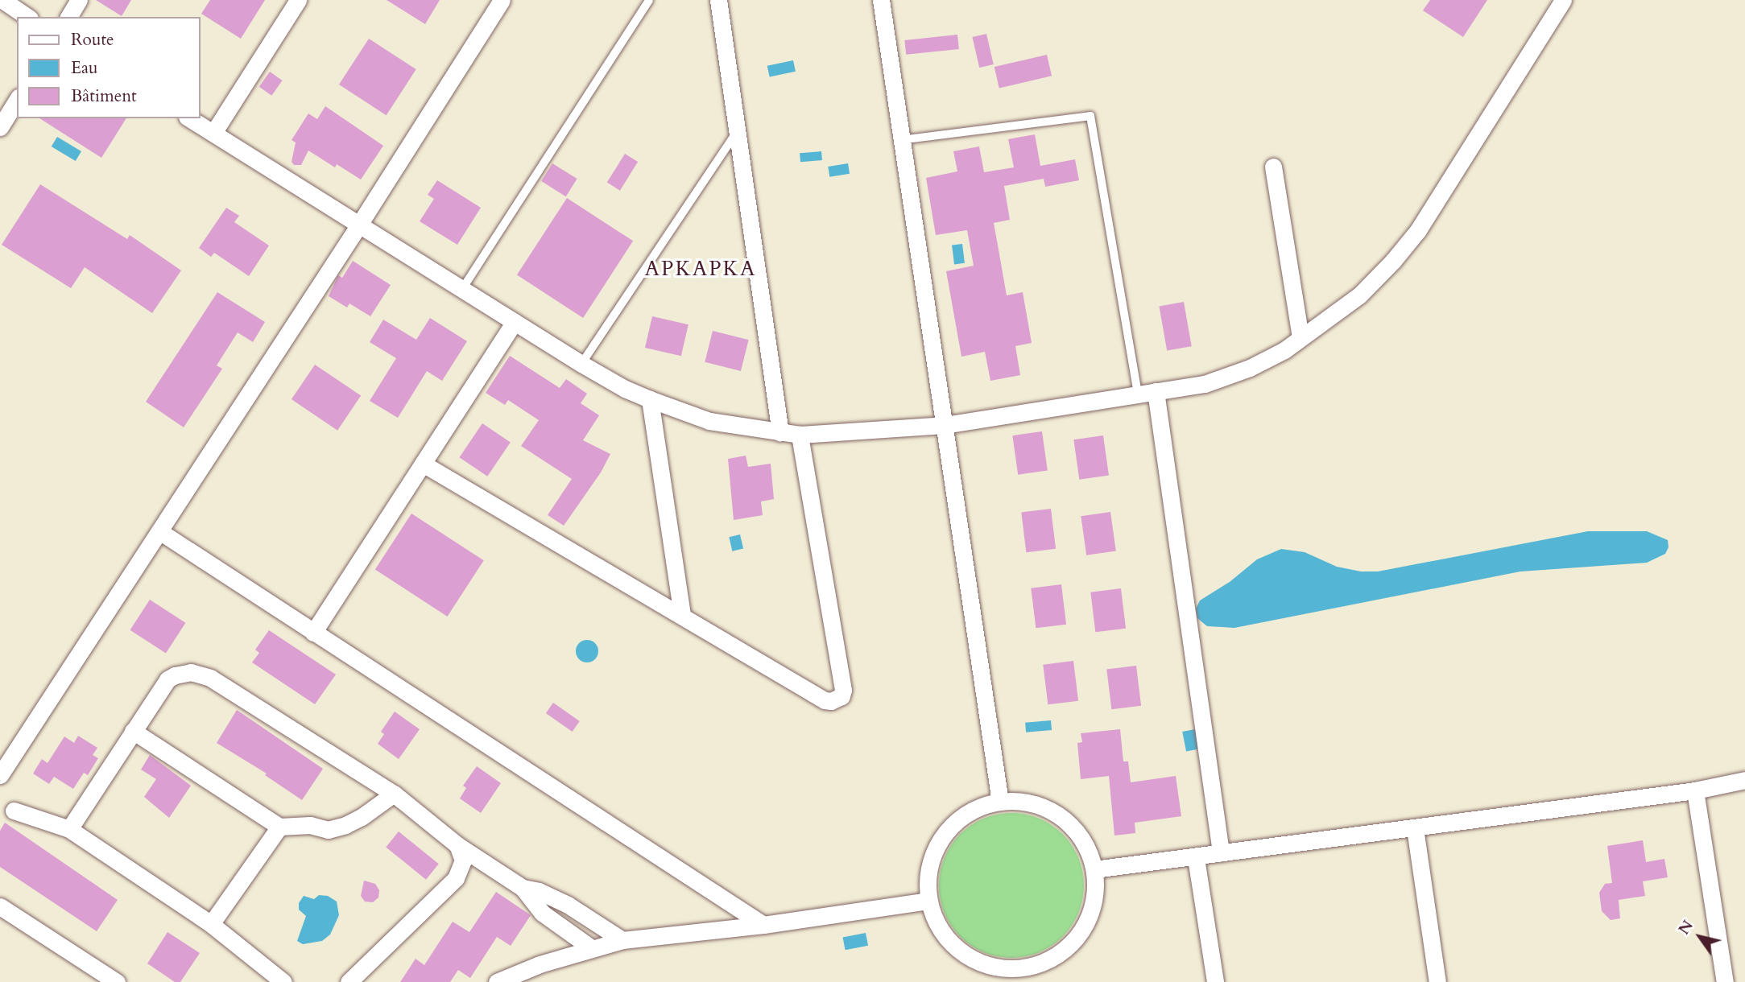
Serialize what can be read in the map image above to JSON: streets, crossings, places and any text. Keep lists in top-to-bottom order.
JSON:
{
  "districts": ["APKAPKA"],
  "legend": ["Route", "Eau", "Bâtiment"],
  "north": "top left"
}
